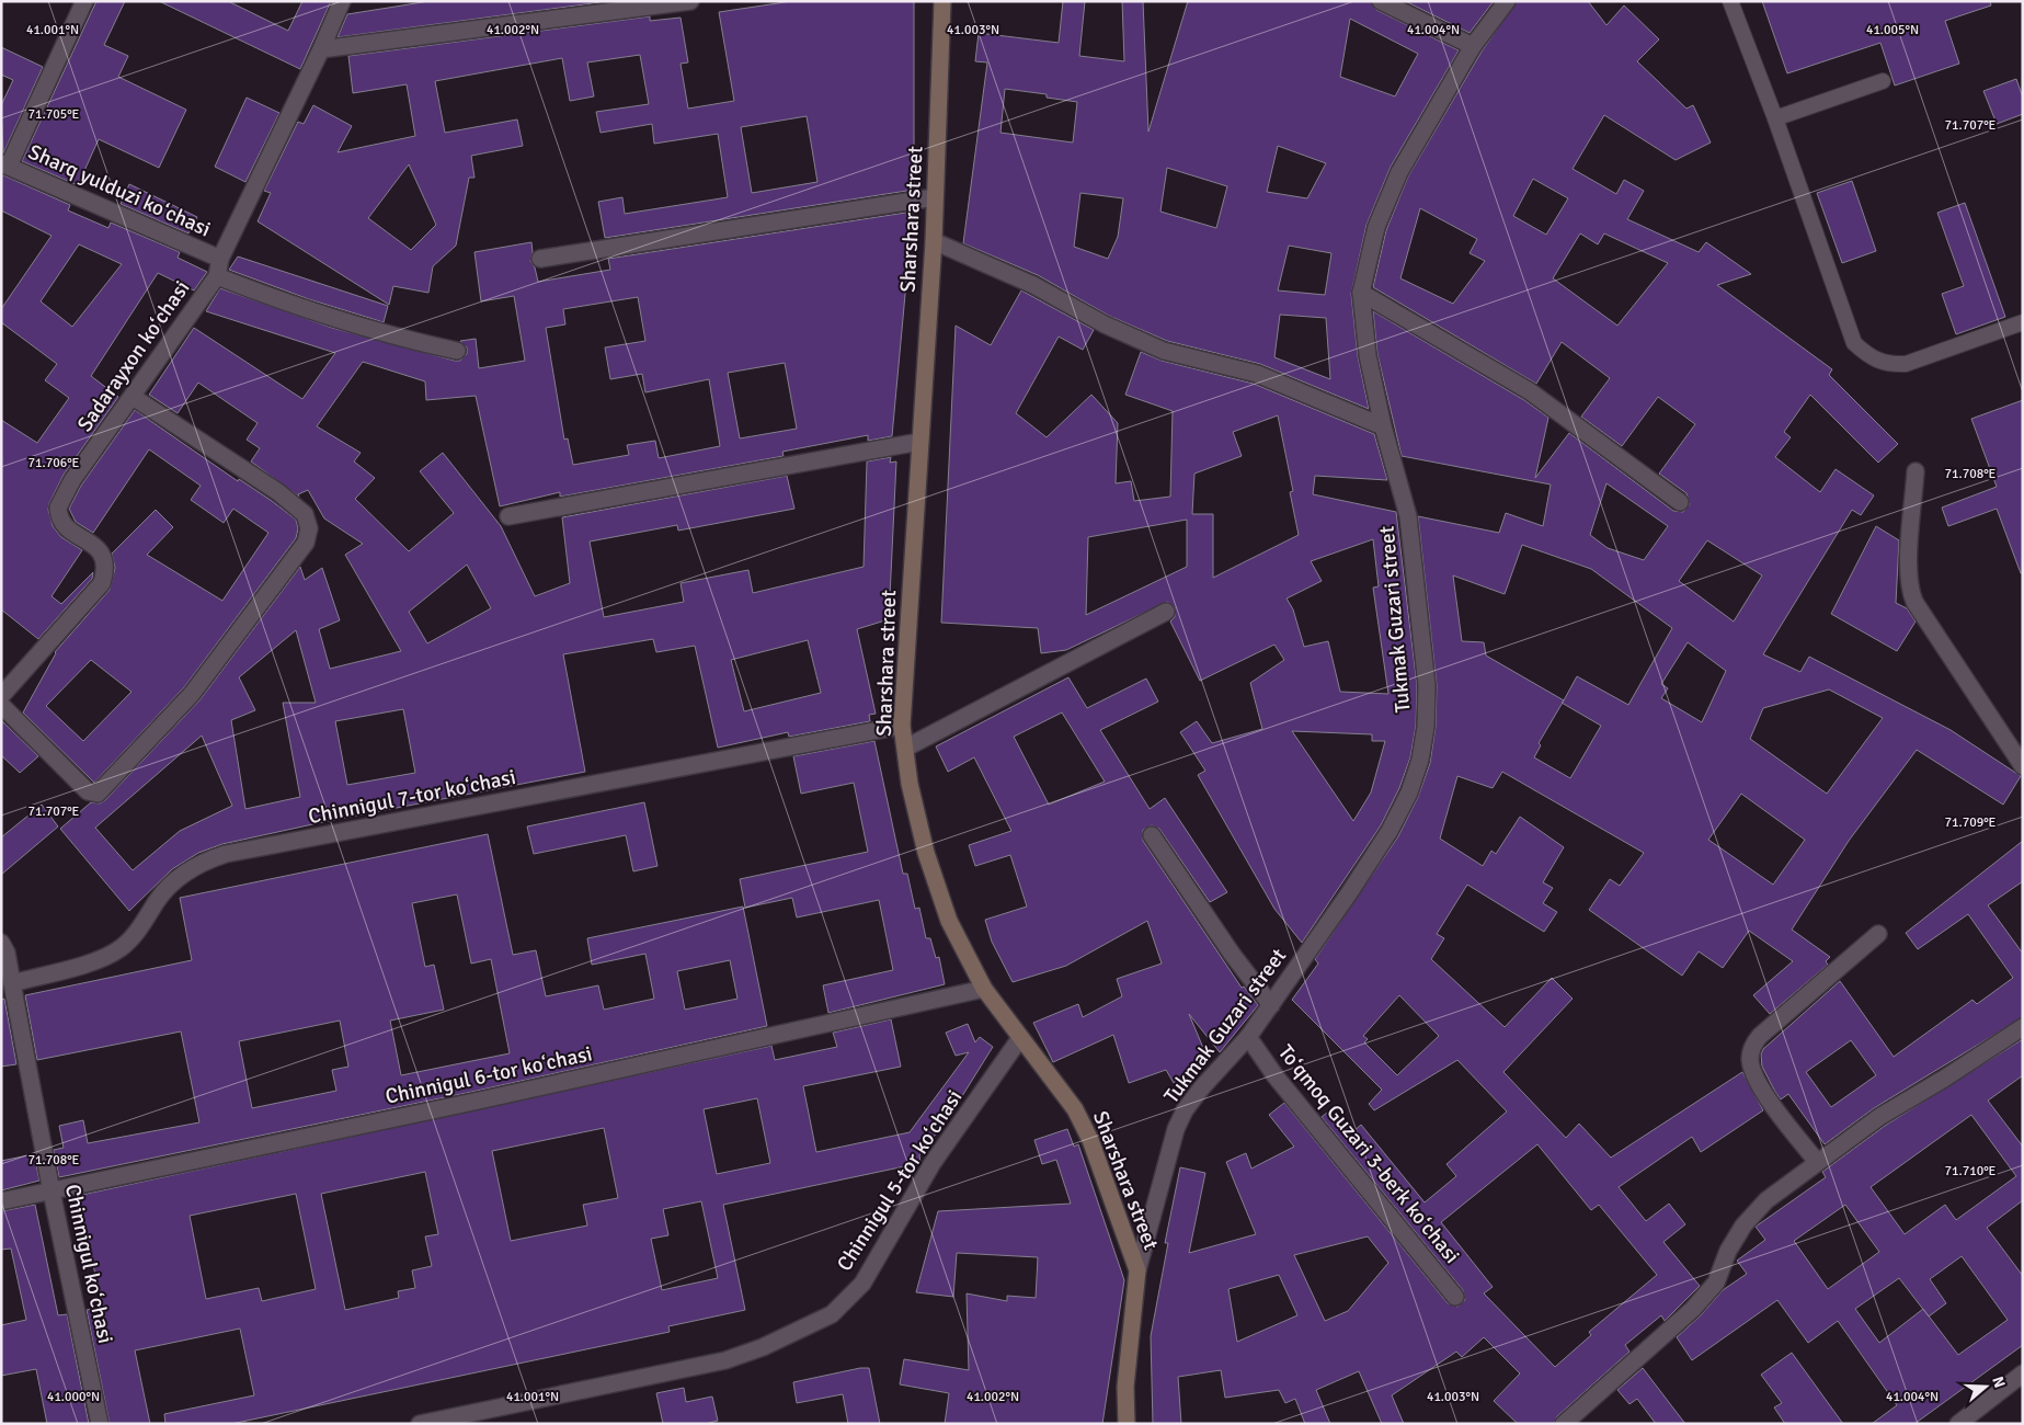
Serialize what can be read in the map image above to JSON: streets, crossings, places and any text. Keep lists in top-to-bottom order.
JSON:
{
  "streets": {
    "street": [
      "Sharq yulduzi koʻchasi",
      "Sharshara street",
      "Sadarayxon koʻchasi",
      "Tukmak Guzari street",
      "Chinnigul 7-tor koʻchasi",
      "Chinnigul 6-tor koʻchasi",
      "Toʻqmoq Guzari 3-berk koʻchasi",
      "Chinnigul 5-tor koʻchasi",
      "Chinnigul koʻchasi"
    ]
  },
  "crossings": [
    ["Sharq yulduzi koʻchasi", "Sadarayxon koʻchasi"],
    ["Sharshara street", "Tukmak Guzari street"],
    ["Sharshara street", "Chinnigul 7-tor koʻchasi"],
    ["Sharshara street", "Chinnigul 6-tor koʻchasi"],
    ["Sharshara street", "Chinnigul 5-tor koʻchasi"],
    ["Tukmak Guzari street", "Toʻqmoq Guzari 3-berk koʻchasi"],
    ["Chinnigul 7-tor koʻchasi", "Chinnigul koʻchasi"],
    ["Chinnigul 6-tor koʻchasi", "Chinnigul koʻchasi"]
  ],
  "north": "right",
  "coordinates": [
    "41.001°N",
    "41.002°N",
    "41.003°N",
    "41.004°N",
    "41.005°N",
    "71.705°E",
    "71.707°E",
    "71.706°E",
    "71.708°E",
    "71.709°E",
    "71.710°E",
    "41.000°N"
  ]
}
